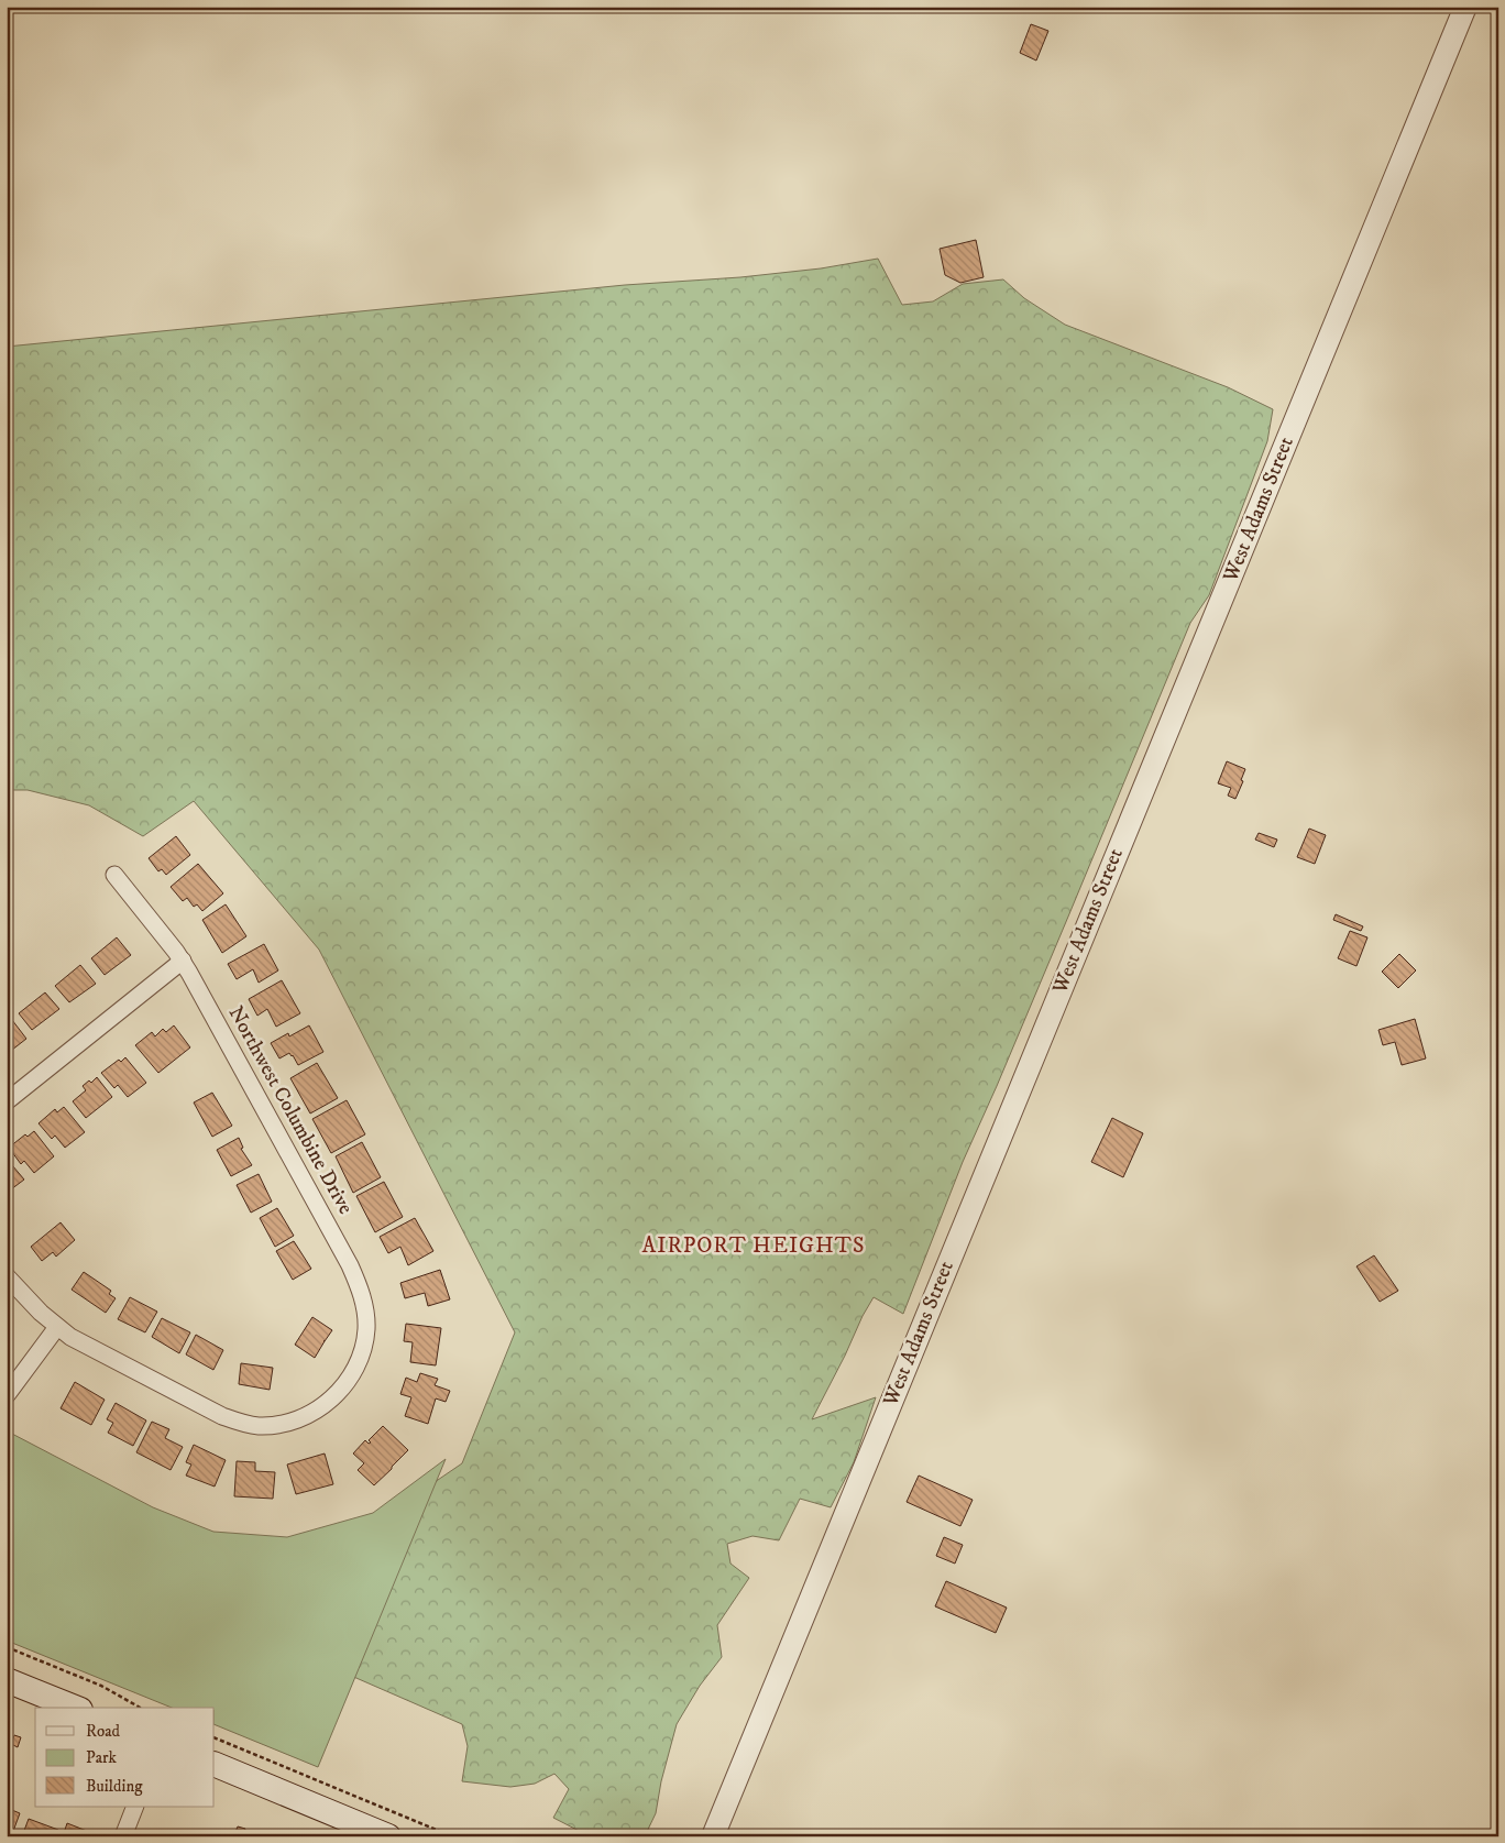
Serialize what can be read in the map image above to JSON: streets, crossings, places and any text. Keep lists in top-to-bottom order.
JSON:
{
  "streets": {
    "street": ["West Adams Street", "Northwest Columbine Drive"]
  },
  "districts": ["AIRPORT HEIGHTS"],
  "legend": ["Road", "Park", "Building"]
}
